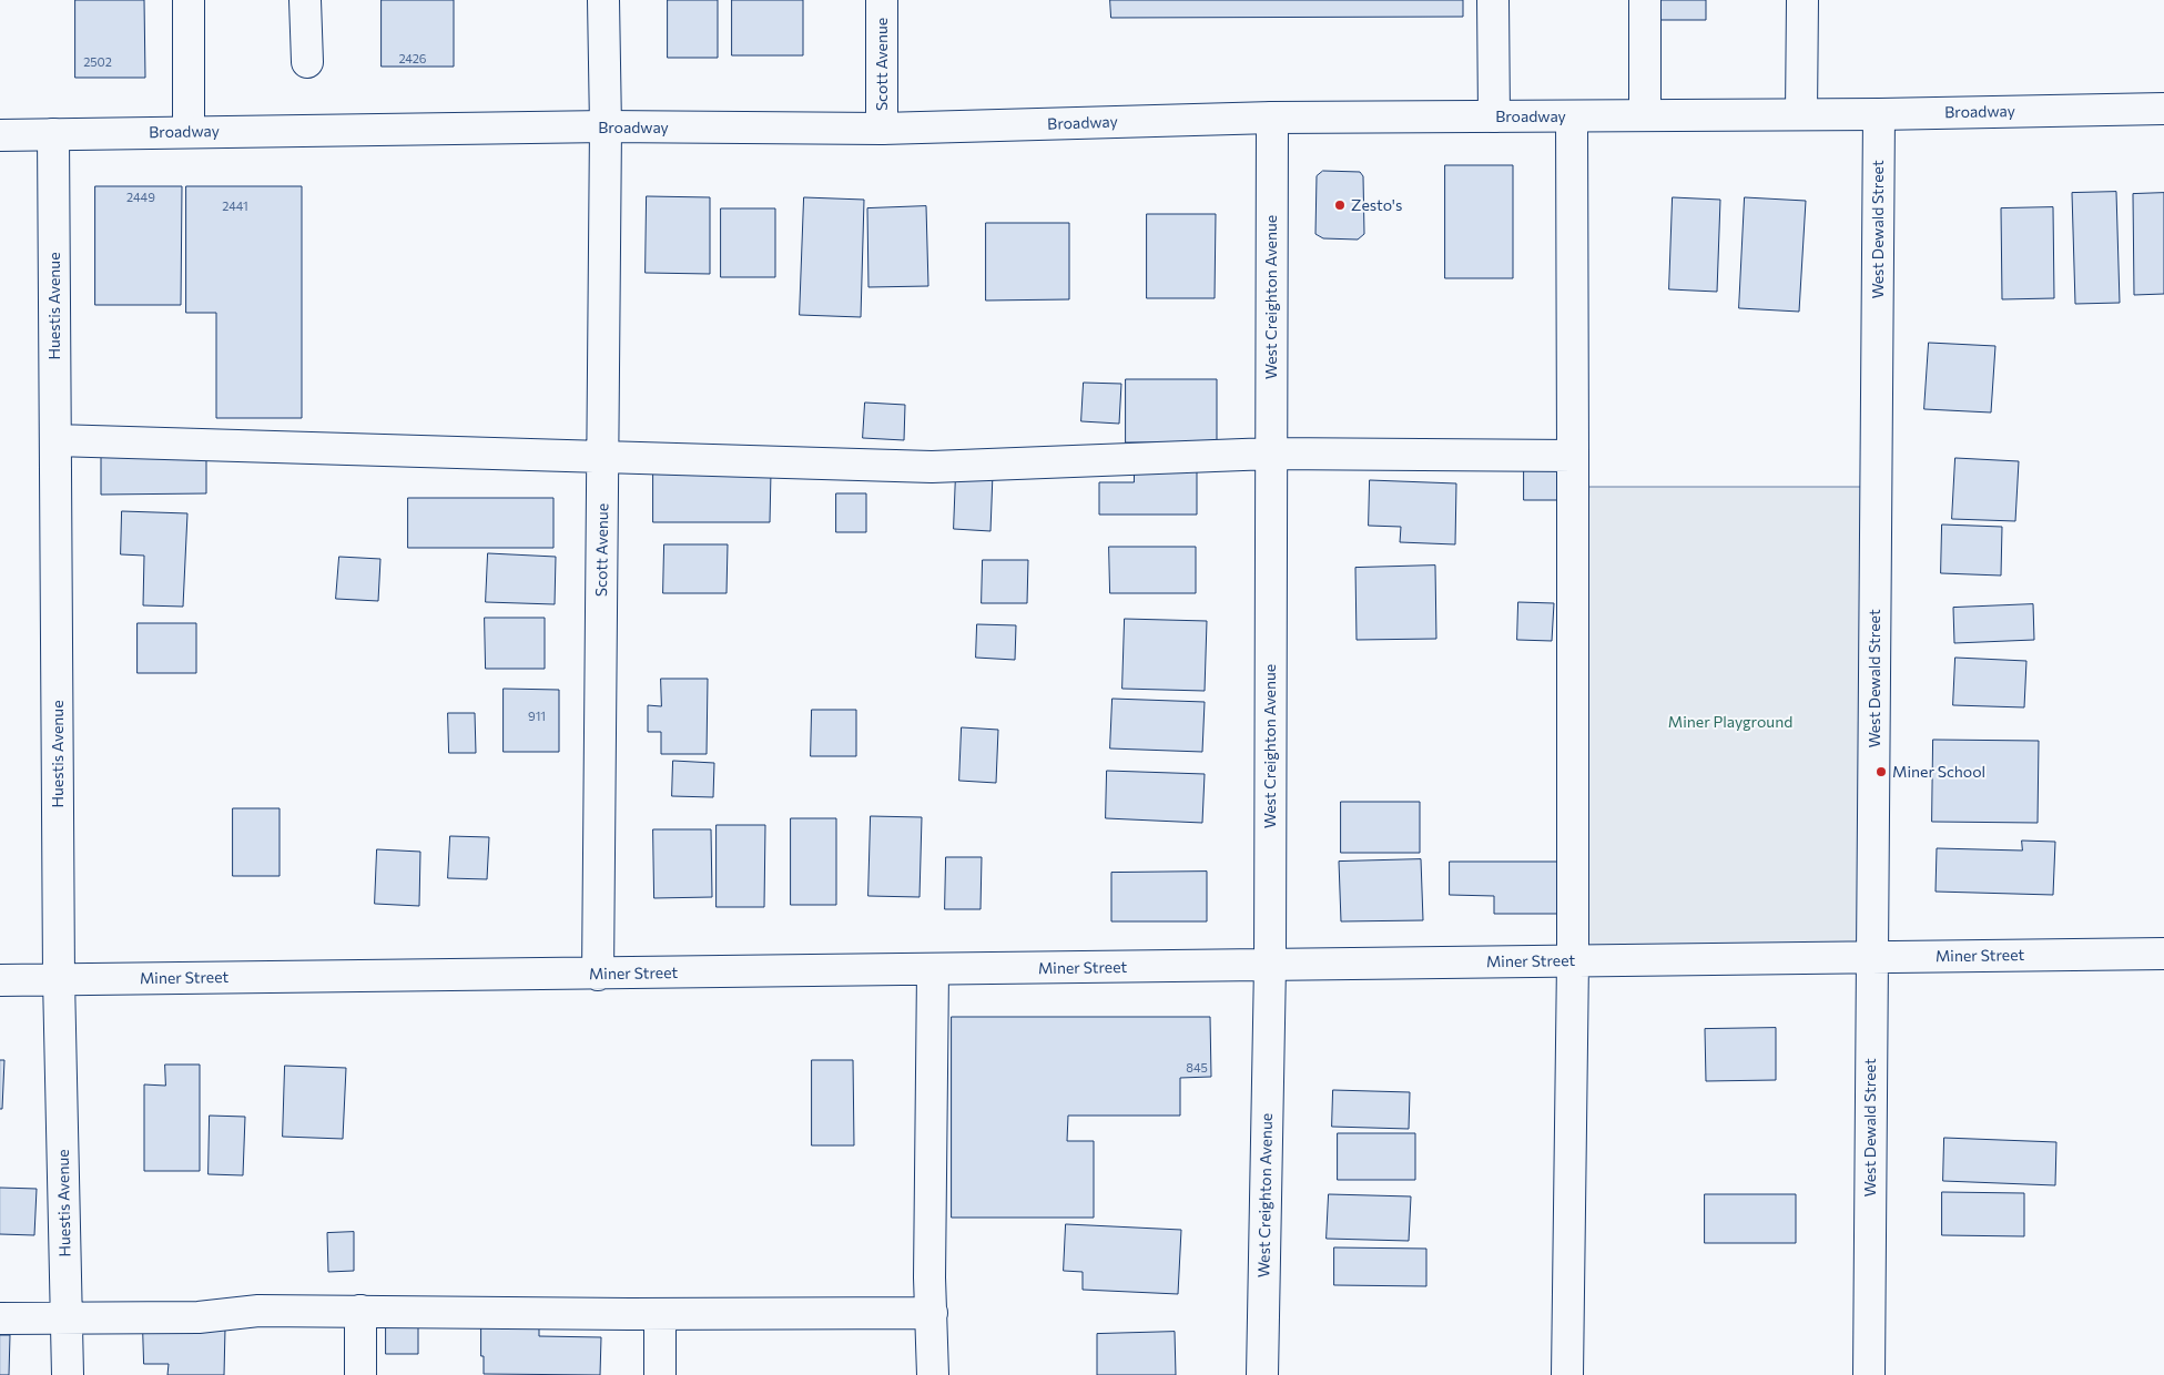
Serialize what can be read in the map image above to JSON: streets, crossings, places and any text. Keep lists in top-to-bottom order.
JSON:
{
  "streets": {
    "street": [
      "Scott Avenue",
      "Broadway",
      "West Dewald Street",
      "West Creighton Avenue",
      "Huestis Avenue",
      "Miner Street"
    ]
  },
  "crossings": [
    ["Scott Avenue", "Broadway"],
    ["Scott Avenue", "Miner Street"],
    ["Broadway", "West Dewald Street"],
    ["Broadway", "West Creighton Avenue"],
    ["Broadway", "Huestis Avenue"],
    ["West Dewald Street", "Miner Street"],
    ["West Creighton Avenue", "Miner Street"],
    ["Huestis Avenue", "Miner Street"]
  ],
  "parks": ["Miner Playground"],
  "places": ["Zesto's", "Miner School"],
  "house_numbers": [
    "2426",
    "2502",
    "2449",
    "2441",
    "911",
    "845"
  ]
}
